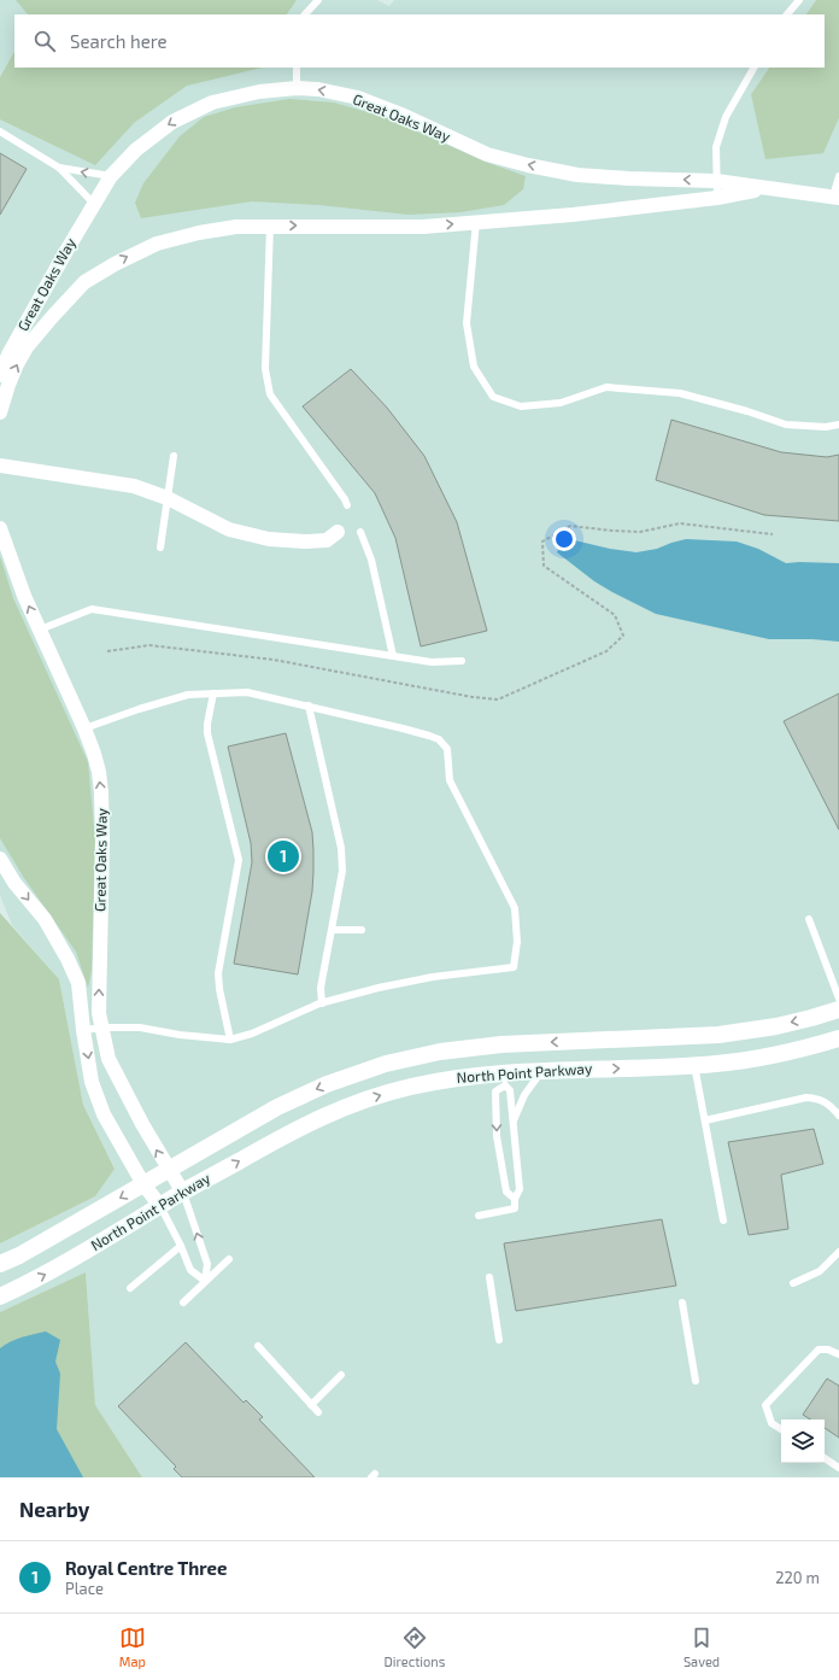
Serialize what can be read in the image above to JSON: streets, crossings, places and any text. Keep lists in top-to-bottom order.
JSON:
{
  "streets": {
    "street": ["Great Oaks Way", "North Point Parkway"]
  },
  "crossings": [
    ["Great Oaks Way", "North Point Parkway"]
  ],
  "page": {
    "search": "Search here",
    "pins": "1",
    "heading": "Nearby",
    "list": [
      {
        "mark": "1",
        "name": "Royal Centre Three",
        "note": "Place",
        "value": "220 m"
      }
    ],
    "nav": ["Map", "Directions", "Saved"]
  }
}
